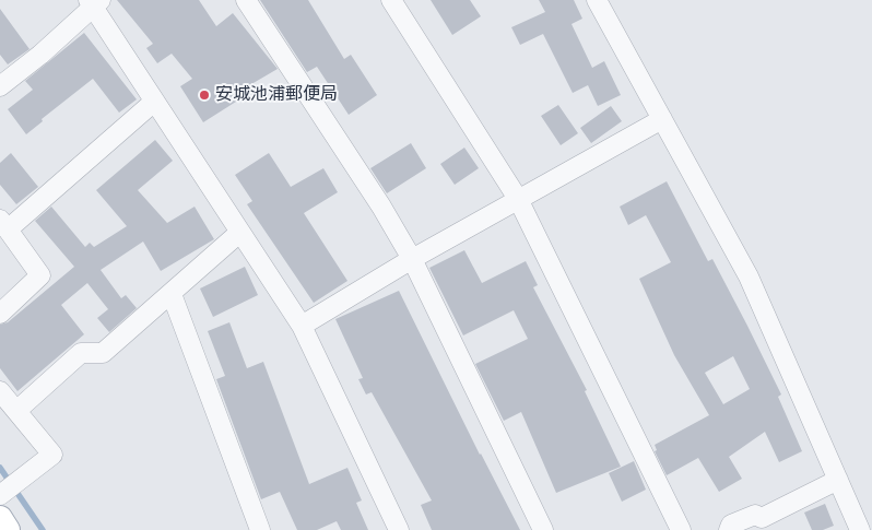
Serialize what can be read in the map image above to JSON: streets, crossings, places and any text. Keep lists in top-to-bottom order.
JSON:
{
  "places": ["安城池浦郵便局"]
}
